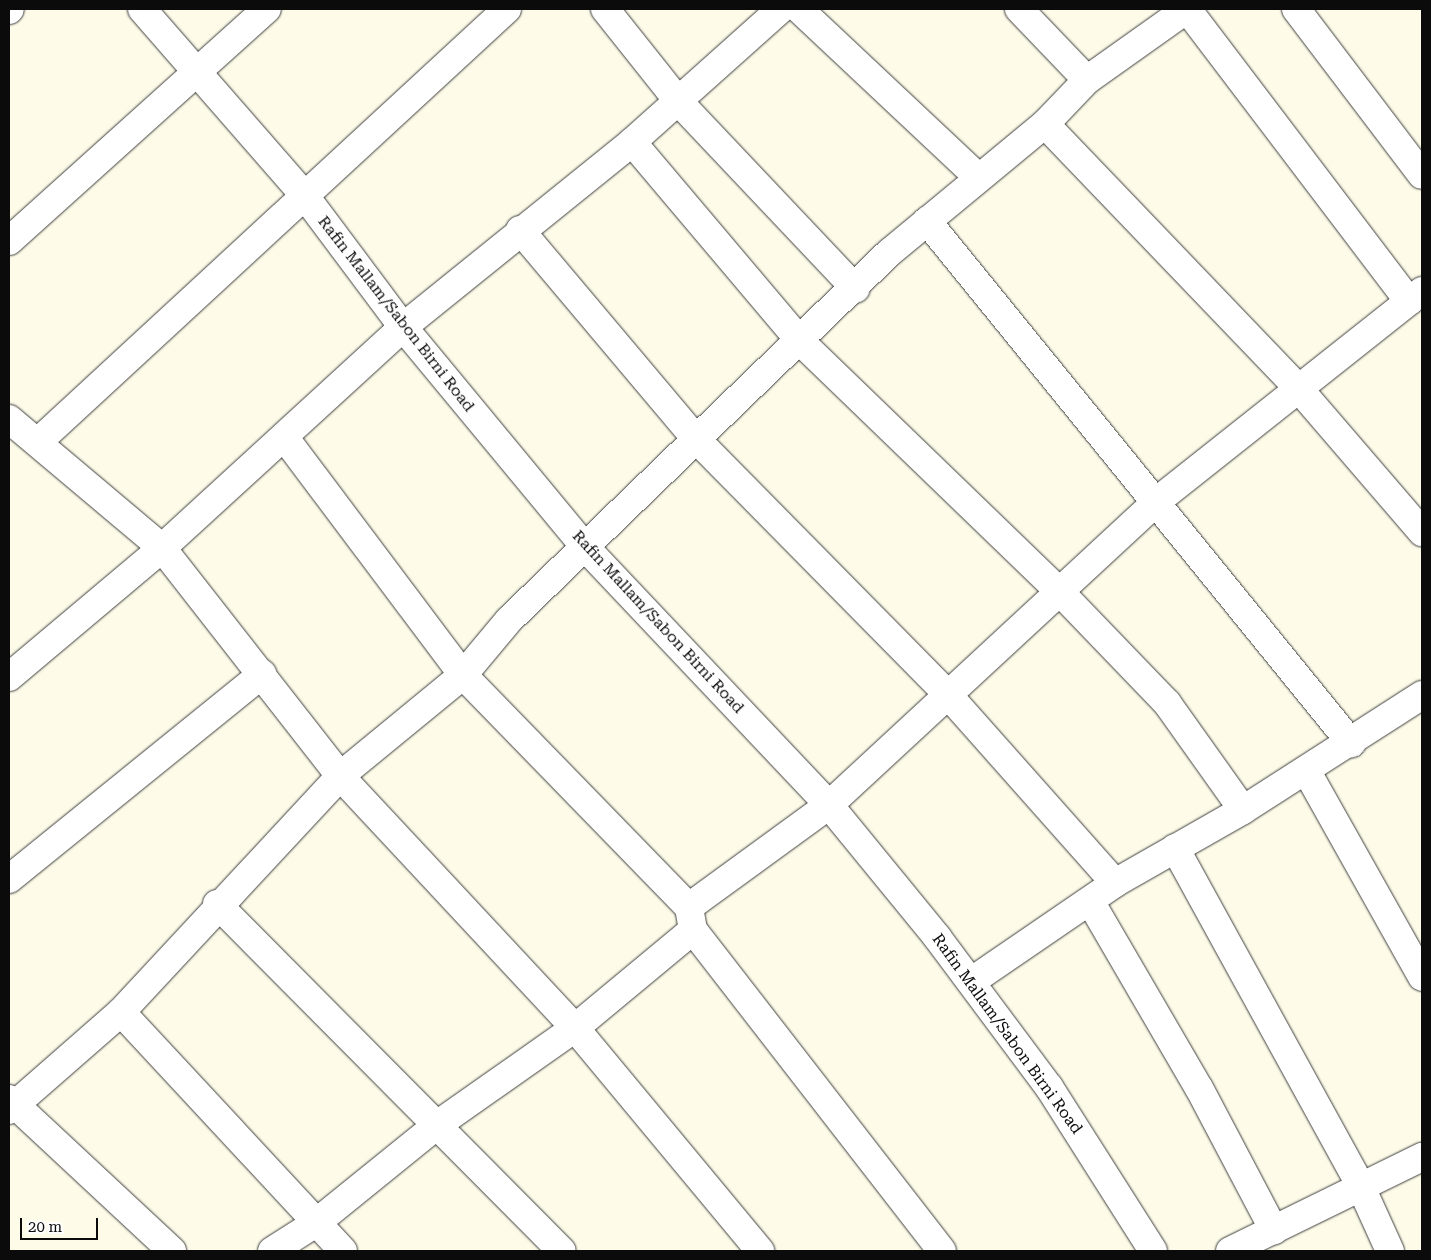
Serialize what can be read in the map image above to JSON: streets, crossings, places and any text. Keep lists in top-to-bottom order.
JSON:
{
  "streets": {
    "street": ["Rafin Mallam/Sabon Birni Road"]
  },
  "scale_bar": "20 m"
}
